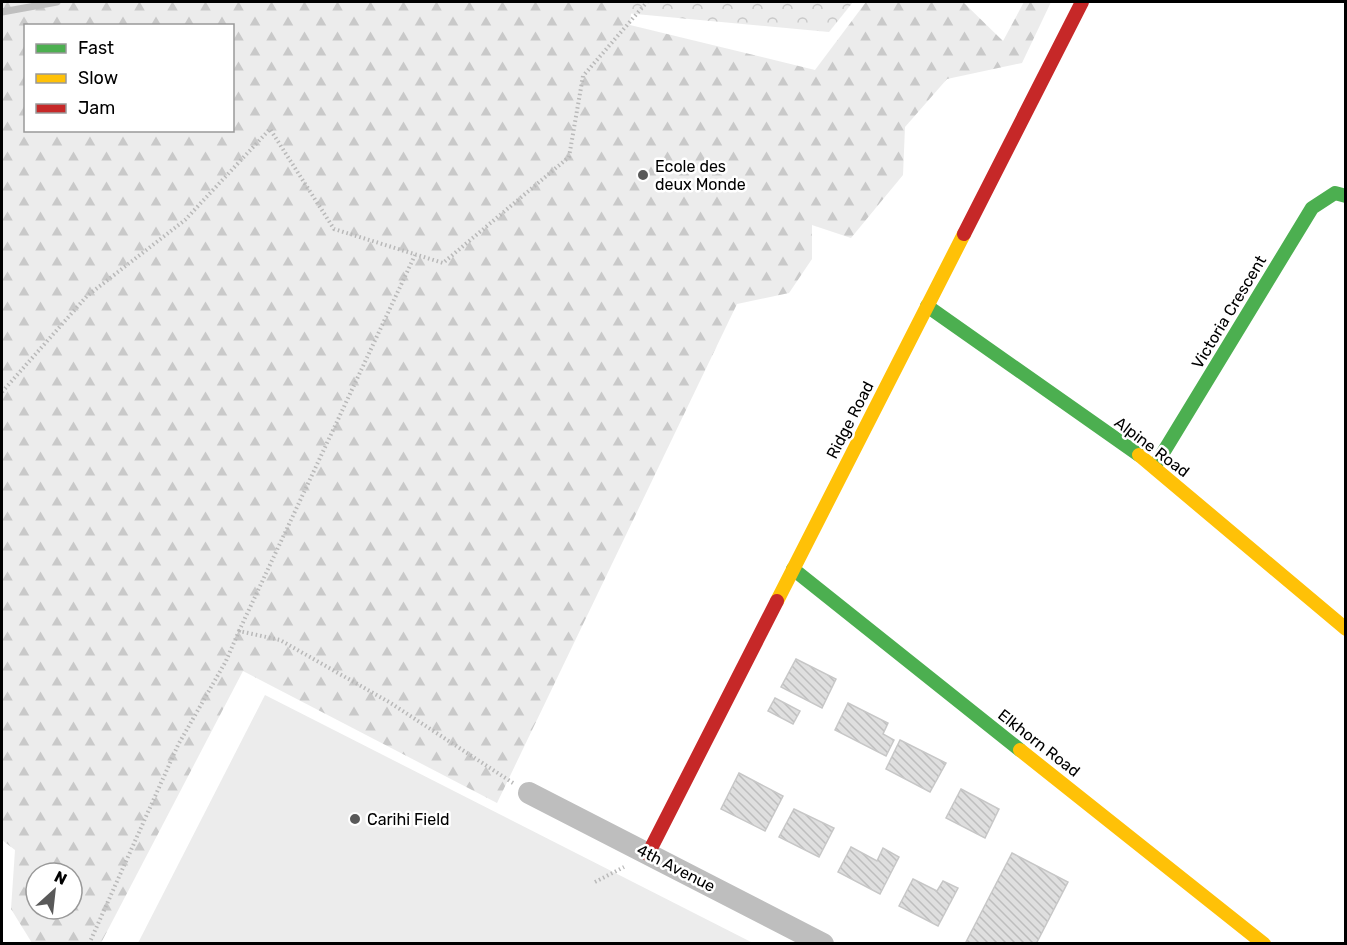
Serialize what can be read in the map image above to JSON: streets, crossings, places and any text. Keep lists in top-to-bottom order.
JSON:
{
  "streets": {
    "street": [
      "Victoria Crescent",
      "Ridge Road",
      "Alpine Road",
      "Elkhorn Road",
      "4th Avenue"
    ]
  },
  "crossings": [
    ["Victoria Crescent", "Alpine Road"],
    ["Ridge Road", "Alpine Road"],
    ["Ridge Road", "Elkhorn Road"],
    ["Ridge Road", "4th Avenue"]
  ],
  "places": ["Ecole des deux Monde", "Carihi Field"],
  "legend": ["Fast", "Slow", "Jam"],
  "north": "top right"
}
